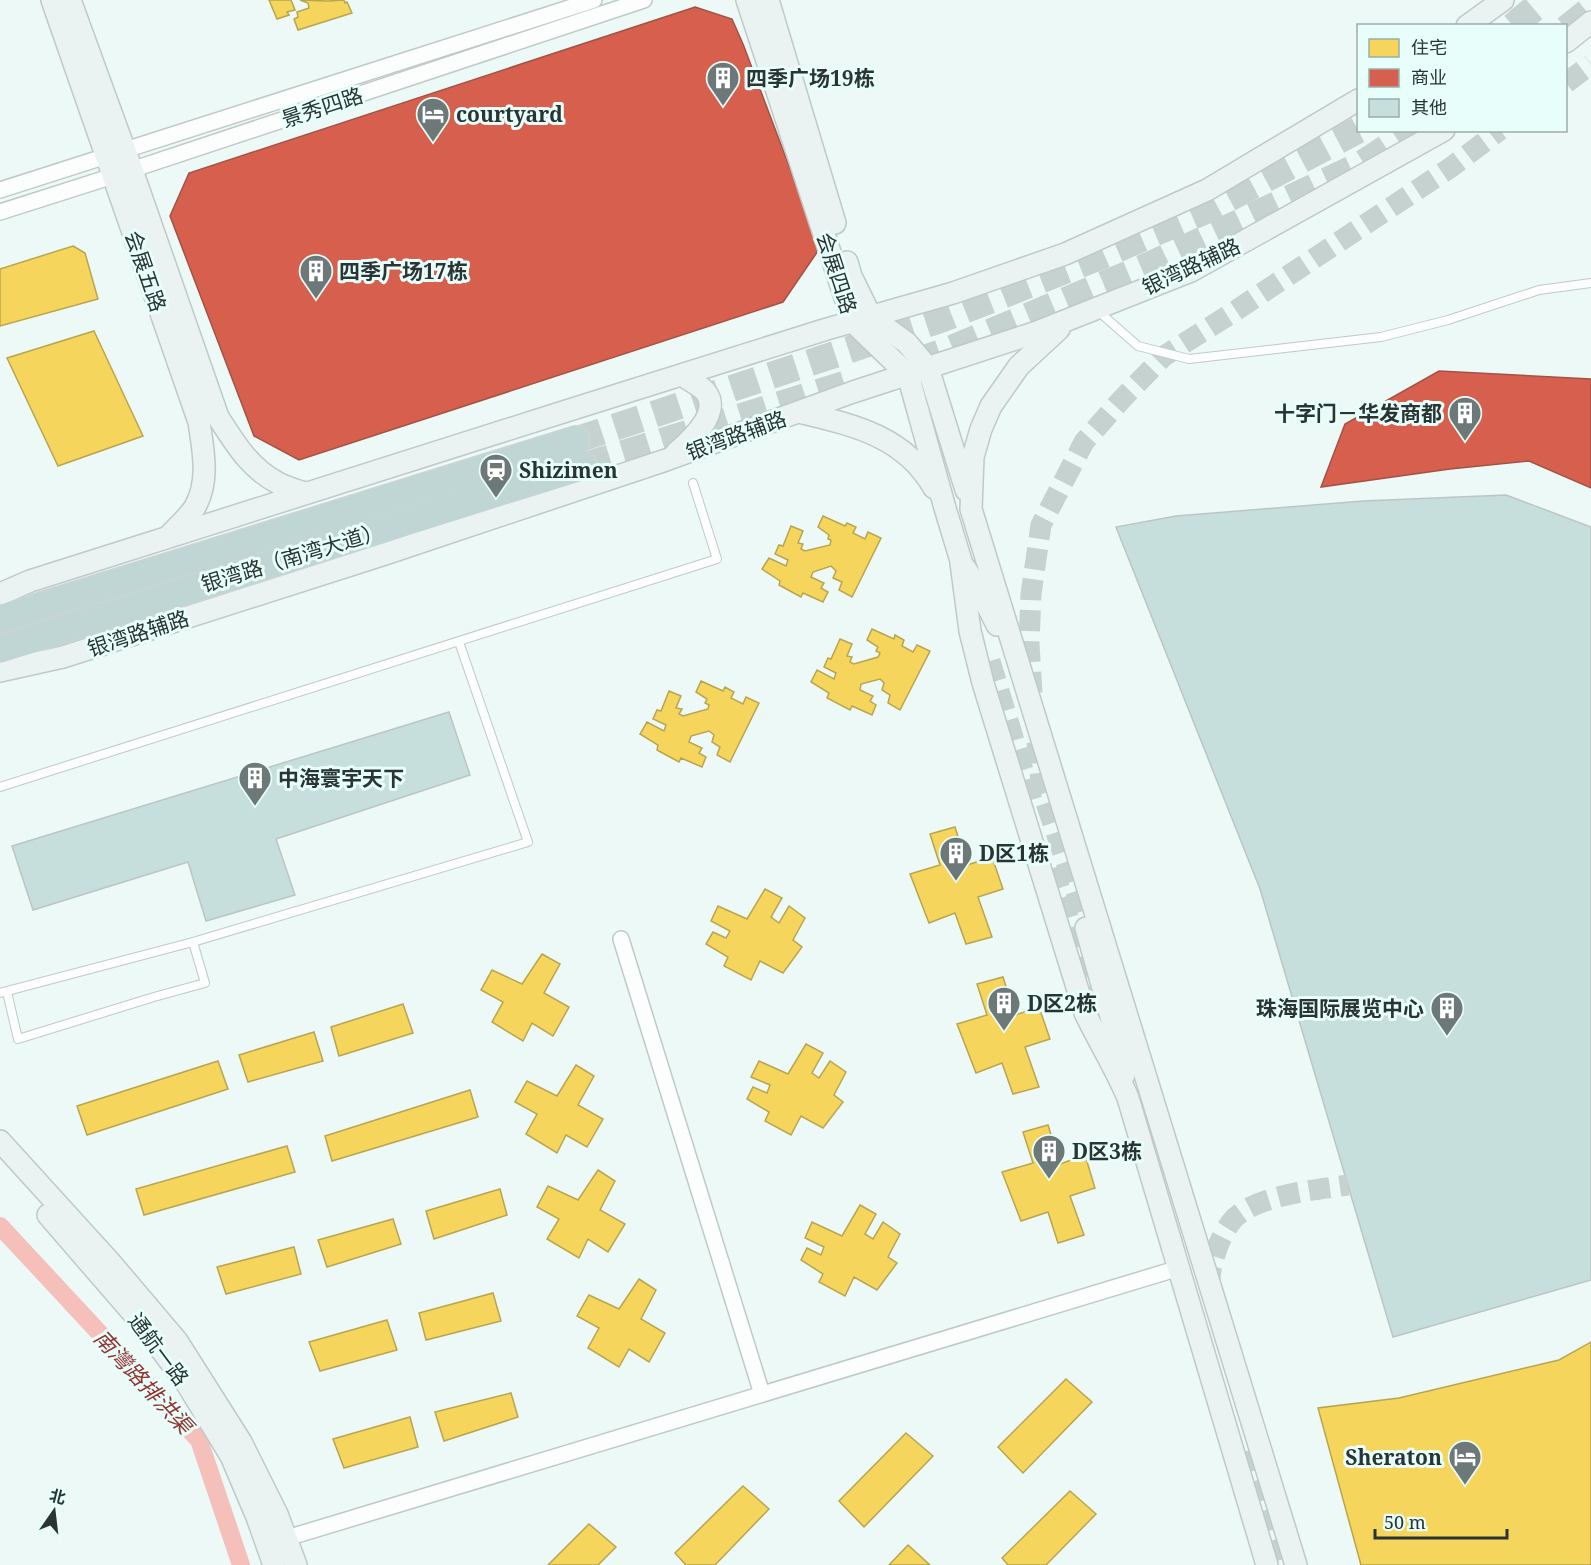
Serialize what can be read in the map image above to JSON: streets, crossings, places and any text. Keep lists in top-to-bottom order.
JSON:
{
  "streets": {
    "highway": ["银湾路（南湾大道）"],
    "main road": [
      "银湾路辅路",
      "会展五路",
      "会展四路",
      "通航一路"
    ],
    "street": ["景秀四路"]
  },
  "crossings": [
    ["景秀四路", "会展五路"],
    ["银湾路辅路", "会展四路"]
  ],
  "water": ["南灣路排洪渠"],
  "places": {
    "building": [
      "四季广场19栋",
      "四季广场17栋",
      "十字门－华发商都",
      "中海寰宇天下",
      "D区1栋",
      "D区2栋",
      "珠海国际展览中心",
      "D区3栋"
    ],
    "hotel": ["courtyard", "Sheraton"],
    "station": ["Shizimen"]
  },
  "legend": ["住宅", "商业", "其他"],
  "scale_bar": "50 m",
  "north": "top"
}
